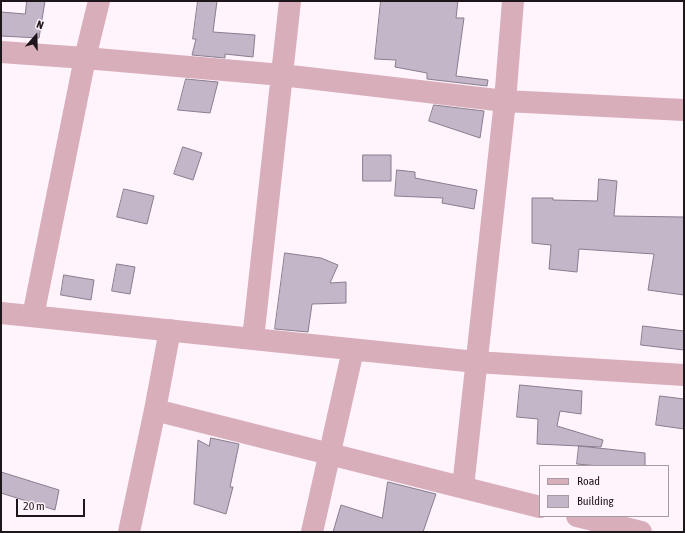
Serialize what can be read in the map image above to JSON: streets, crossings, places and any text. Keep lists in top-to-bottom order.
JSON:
{
  "legend": ["Road", "Building"],
  "scale_bar": "20 m",
  "north": "top"
}
